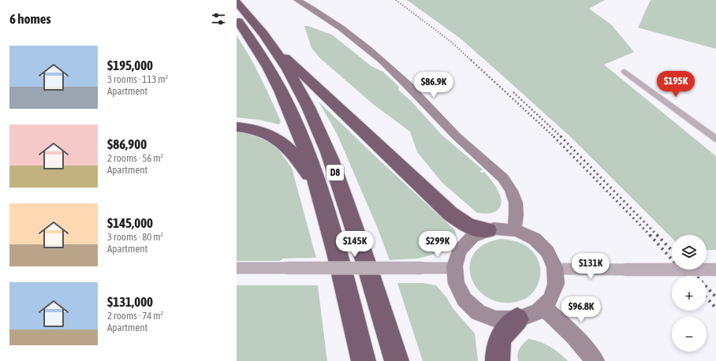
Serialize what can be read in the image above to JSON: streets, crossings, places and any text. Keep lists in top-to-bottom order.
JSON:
{
  "streets": {
    "highway": ["D8"]
  },
  "page": {
    "heading": "6 homes",
    "list": [
      {
        "name": "$195,000",
        "note": "3 rooms · 113 m² · Apartment"
      },
      {
        "name": "$86,900",
        "note": "2 rooms · 56 m² · Apartment"
      },
      {
        "name": "$145,000",
        "note": "3 rooms · 80 m² · Apartment"
      },
      {
        "name": "$131,000",
        "note": "2 rooms · 74 m² · Apartment"
      }
    ],
    "price": [
      "$195K",
      "$86.9K",
      "$145K",
      "$299K",
      "$131K",
      "$96.8K"
    ],
    "map_buttons": ["+", "−"]
  }
}
